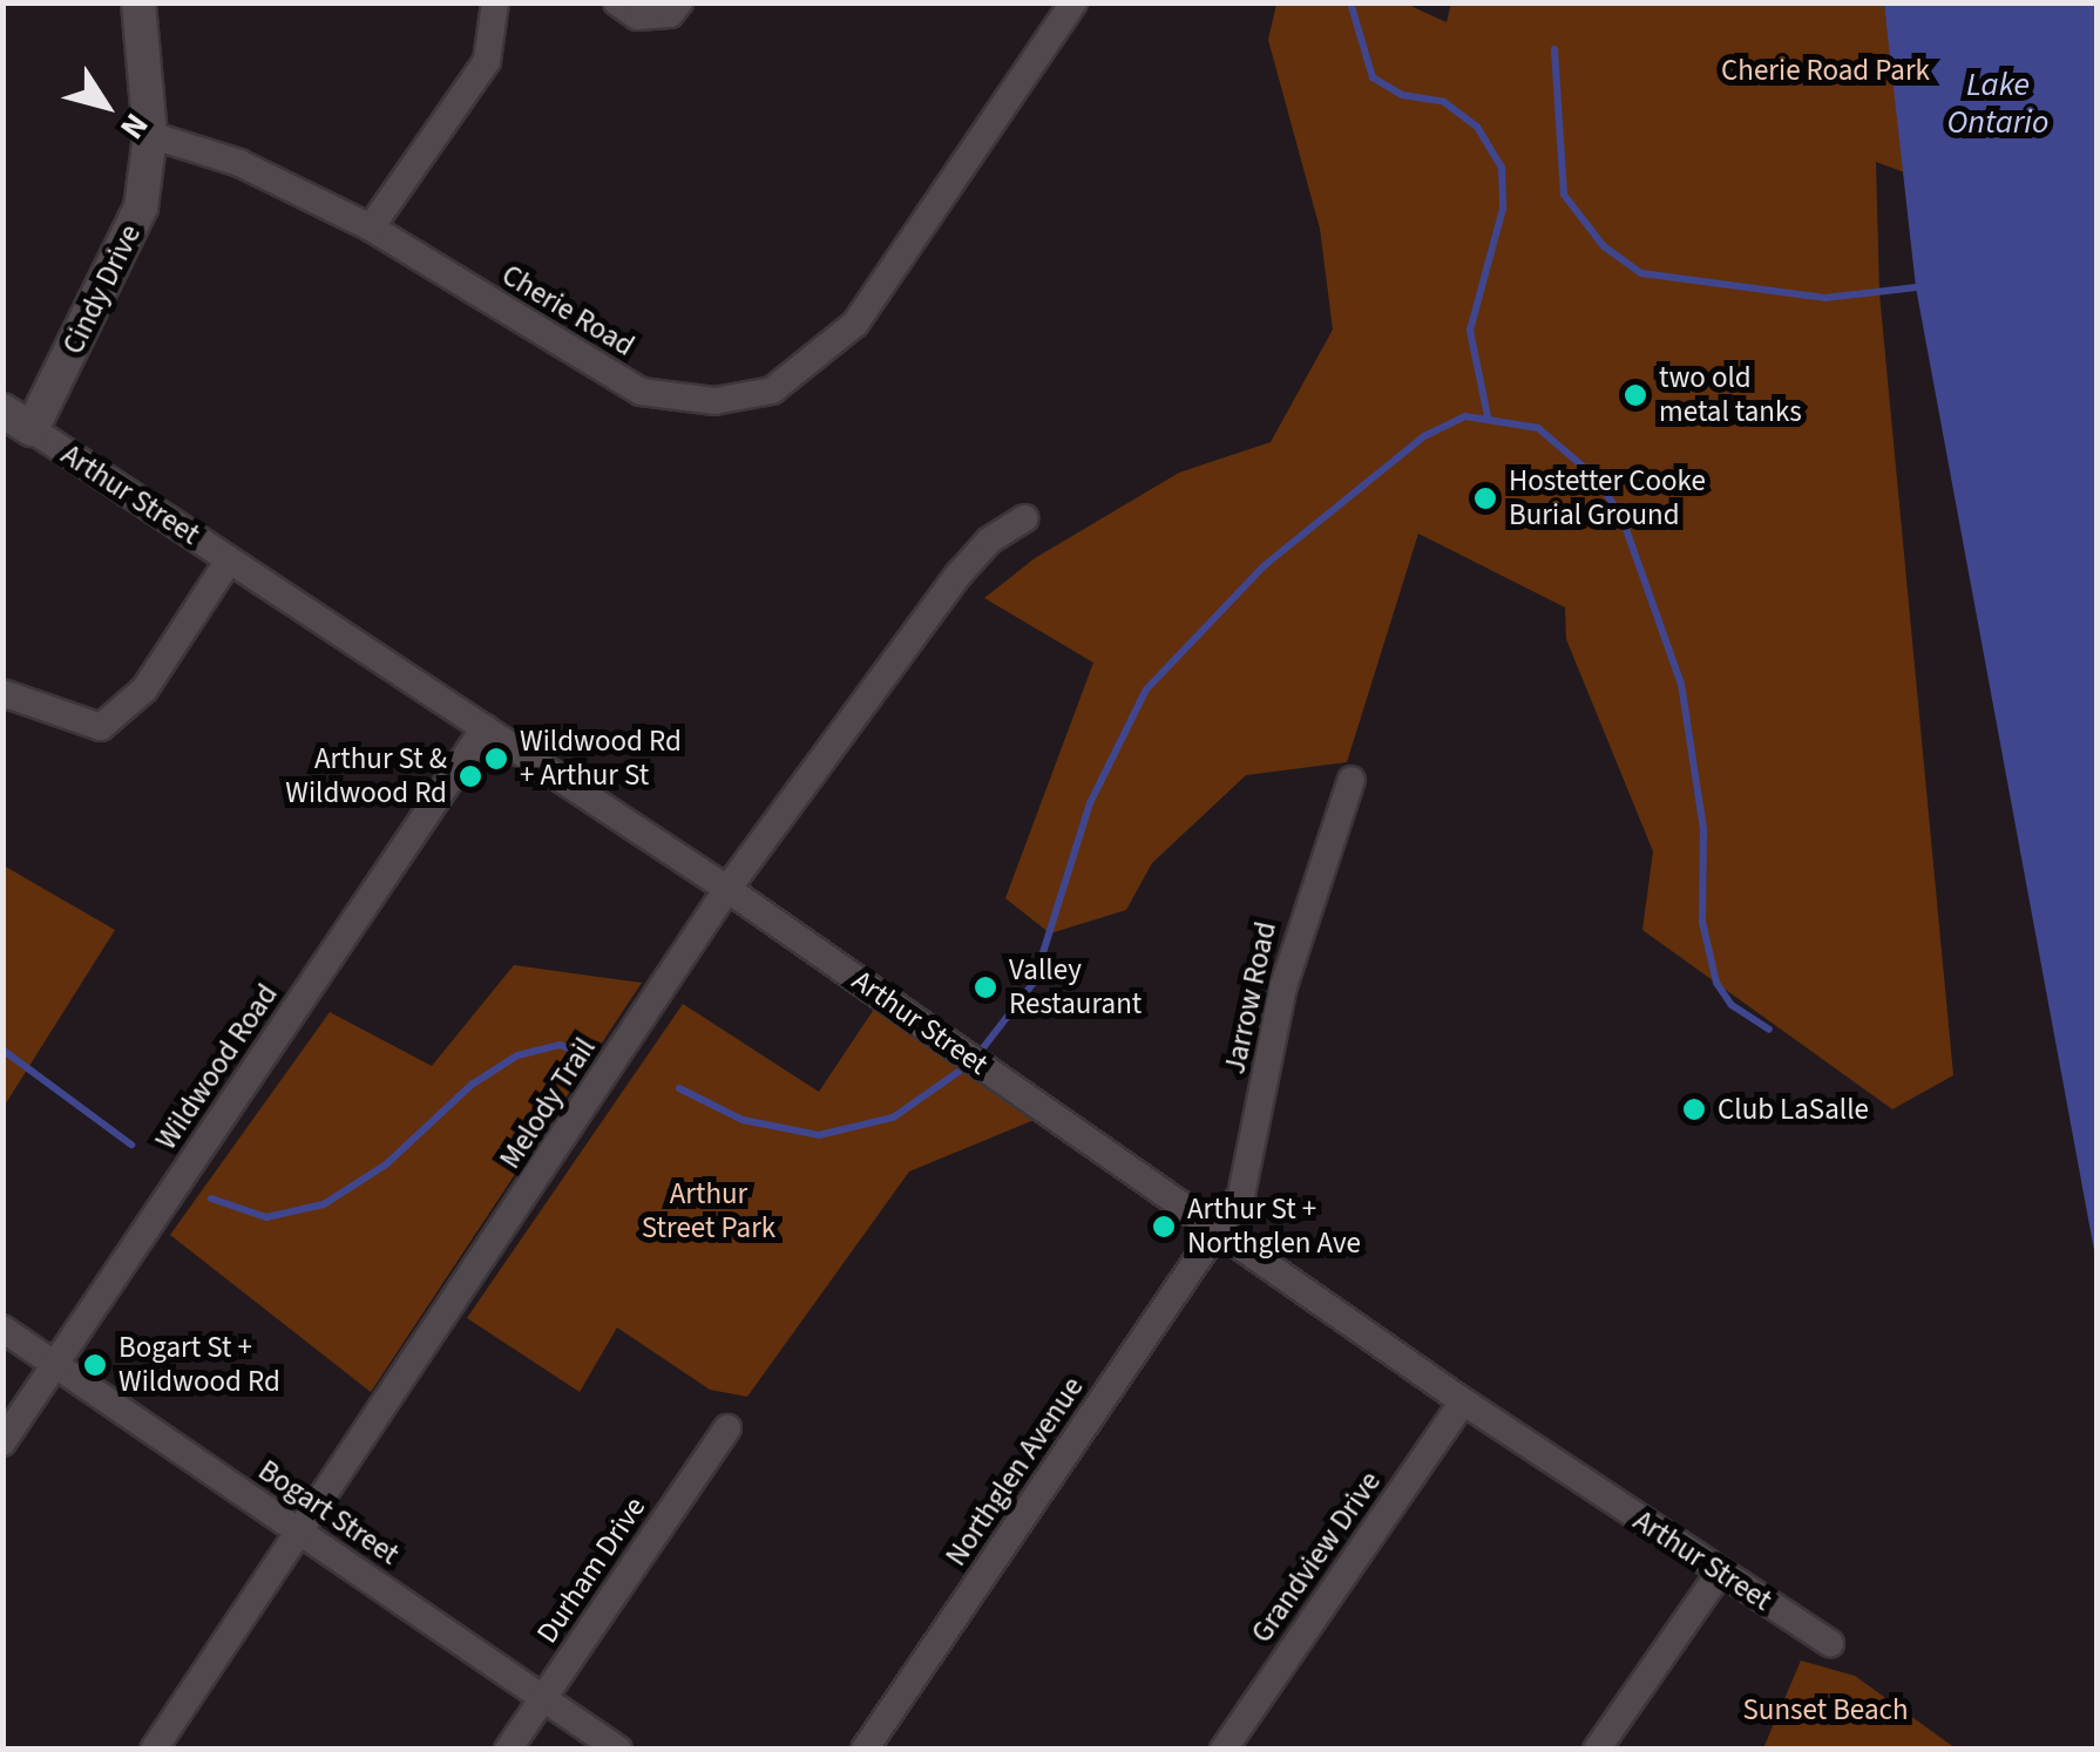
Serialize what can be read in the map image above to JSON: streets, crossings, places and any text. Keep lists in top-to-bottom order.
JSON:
{
  "streets": {
    "street": [
      "Cindy Drive",
      "Cherie Road",
      "Arthur Street",
      "Jarrow Road",
      "Wildwood Road",
      "Melody Trail",
      "Northglen Avenue",
      "Bogart Street",
      "Grandview Drive",
      "Durham Drive"
    ]
  },
  "crossings": [
    ["Cindy Drive", "Cherie Road"],
    ["Cindy Drive", "Arthur Street"],
    ["Arthur Street", "Jarrow Road"],
    ["Arthur Street", "Wildwood Road"],
    ["Arthur Street", "Melody Trail"],
    ["Arthur Street", "Northglen Avenue"],
    ["Arthur Street", "Grandview Drive"],
    ["Jarrow Road", "Northglen Avenue"],
    ["Wildwood Road", "Bogart Street"],
    ["Melody Trail", "Bogart Street"],
    ["Bogart Street", "Durham Drive"]
  ],
  "water": ["Lake Ontario"],
  "parks": ["Cherie Road Park", "Arthur Street Park", "Sunset Beach"],
  "places": [
    "two old metal tanks",
    "Hostetter Cooke Burial Ground",
    "Wildwood Rd + Arthur St",
    "Arthur St & Wildwood Rd",
    "Valley Restaurant",
    "Club LaSalle",
    "Arthur St + Northglen Ave",
    "Bogart St + Wildwood Rd"
  ],
  "north": "bottom right"
}
